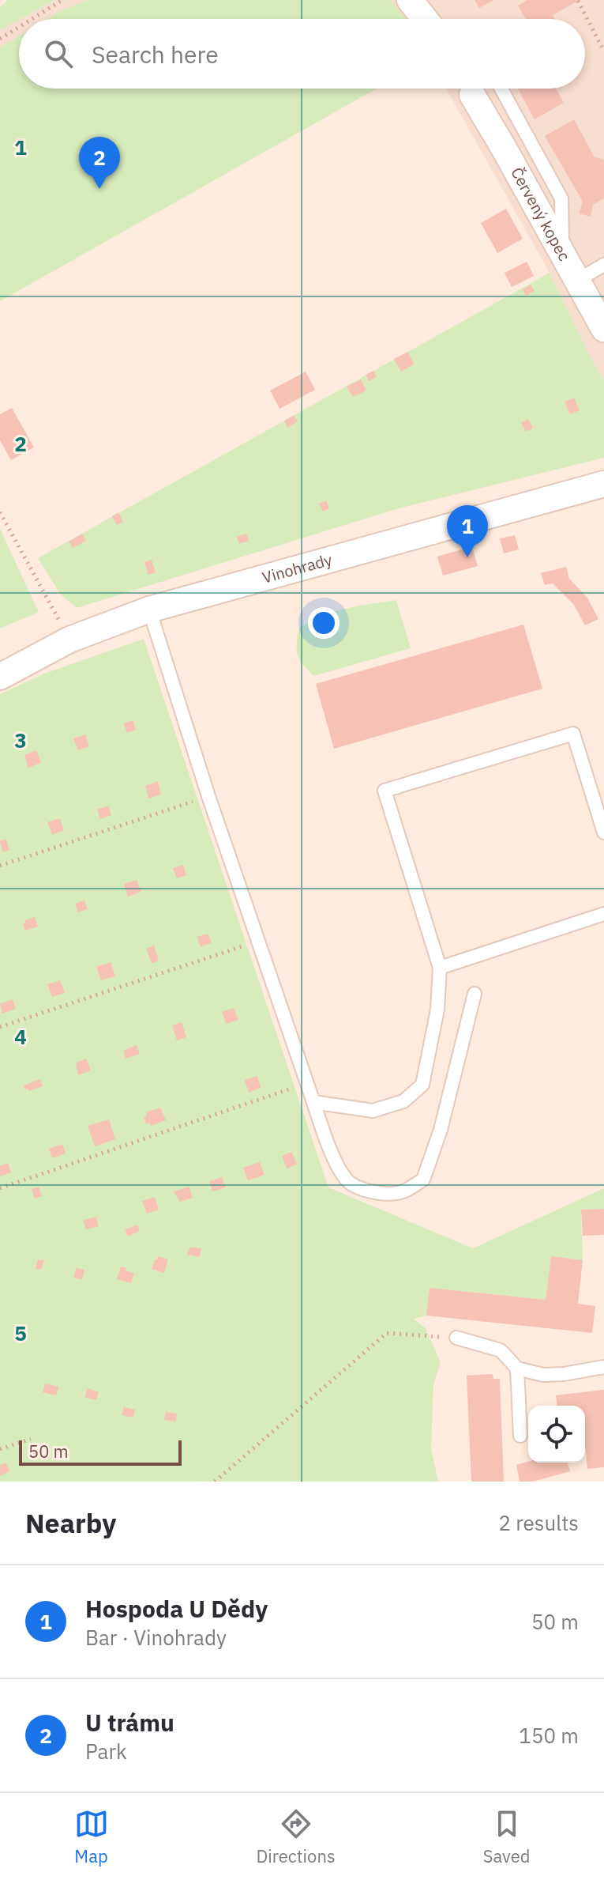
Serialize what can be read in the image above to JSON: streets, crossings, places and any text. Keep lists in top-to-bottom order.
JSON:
{
  "streets": {
    "street": ["Červený kopec", "Vinohrady"]
  },
  "scale_bar": "50 m",
  "page": {
    "search": "Search here",
    "pins": ["2", "1"],
    "scale": "50 m",
    "heading": ["Nearby", "2 results"],
    "list": [
      {
        "mark": "1",
        "name": "Hospoda U Dědy",
        "note": "Bar · Vinohrady",
        "value": "50 m"
      },
      {
        "mark": "2",
        "name": "U trámu",
        "note": "Park",
        "value": "150 m"
      }
    ],
    "nav": ["Map", "Directions", "Saved"]
  },
  "grid": {
    "rows": [
      "1",
      "2",
      "3",
      "4",
      "5"
    ]
  }
}
